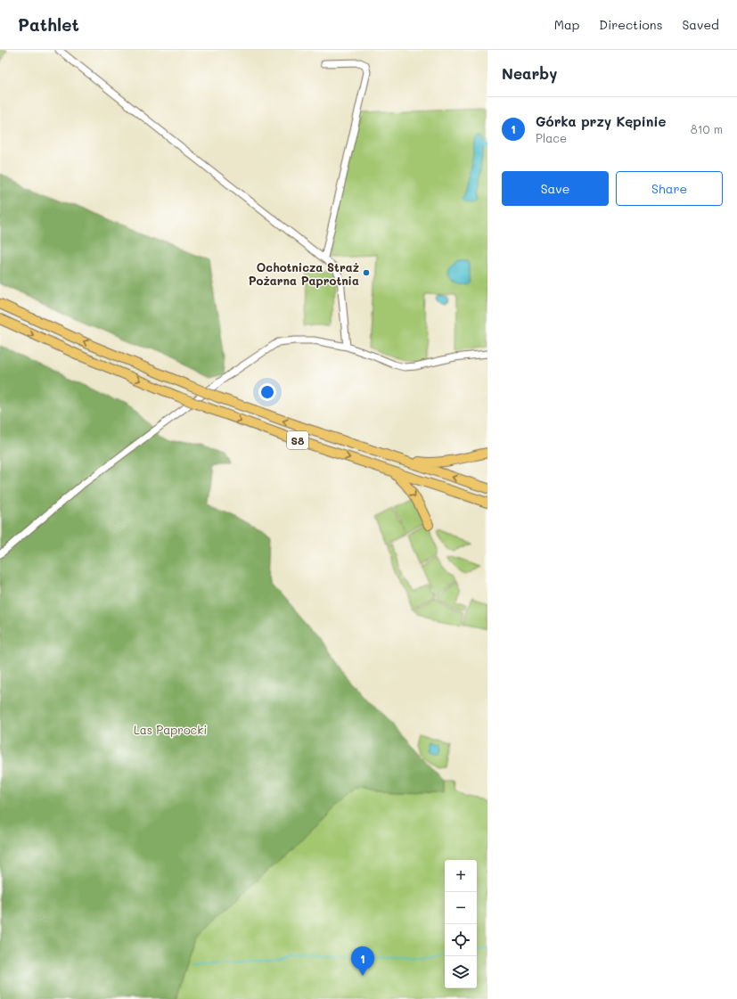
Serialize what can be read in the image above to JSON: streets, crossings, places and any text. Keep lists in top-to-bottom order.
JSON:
{
  "streets": {
    "highway": ["S8"]
  },
  "parks": ["Las Paprocki"],
  "places": ["Ochotnicza Straż Pożarna Paprotnia"],
  "page": {
    "header": "Pathlet",
    "nav": ["Map", "Directions", "Saved"],
    "heading": "Nearby",
    "list": [
      {
        "mark": "1",
        "name": "Górka przy Kępinie",
        "note": "Place",
        "value": "810 m"
      }
    ],
    "buttons": ["Save", "Share"],
    "map_buttons": ["+", "−"],
    "pins": "1"
  }
}
